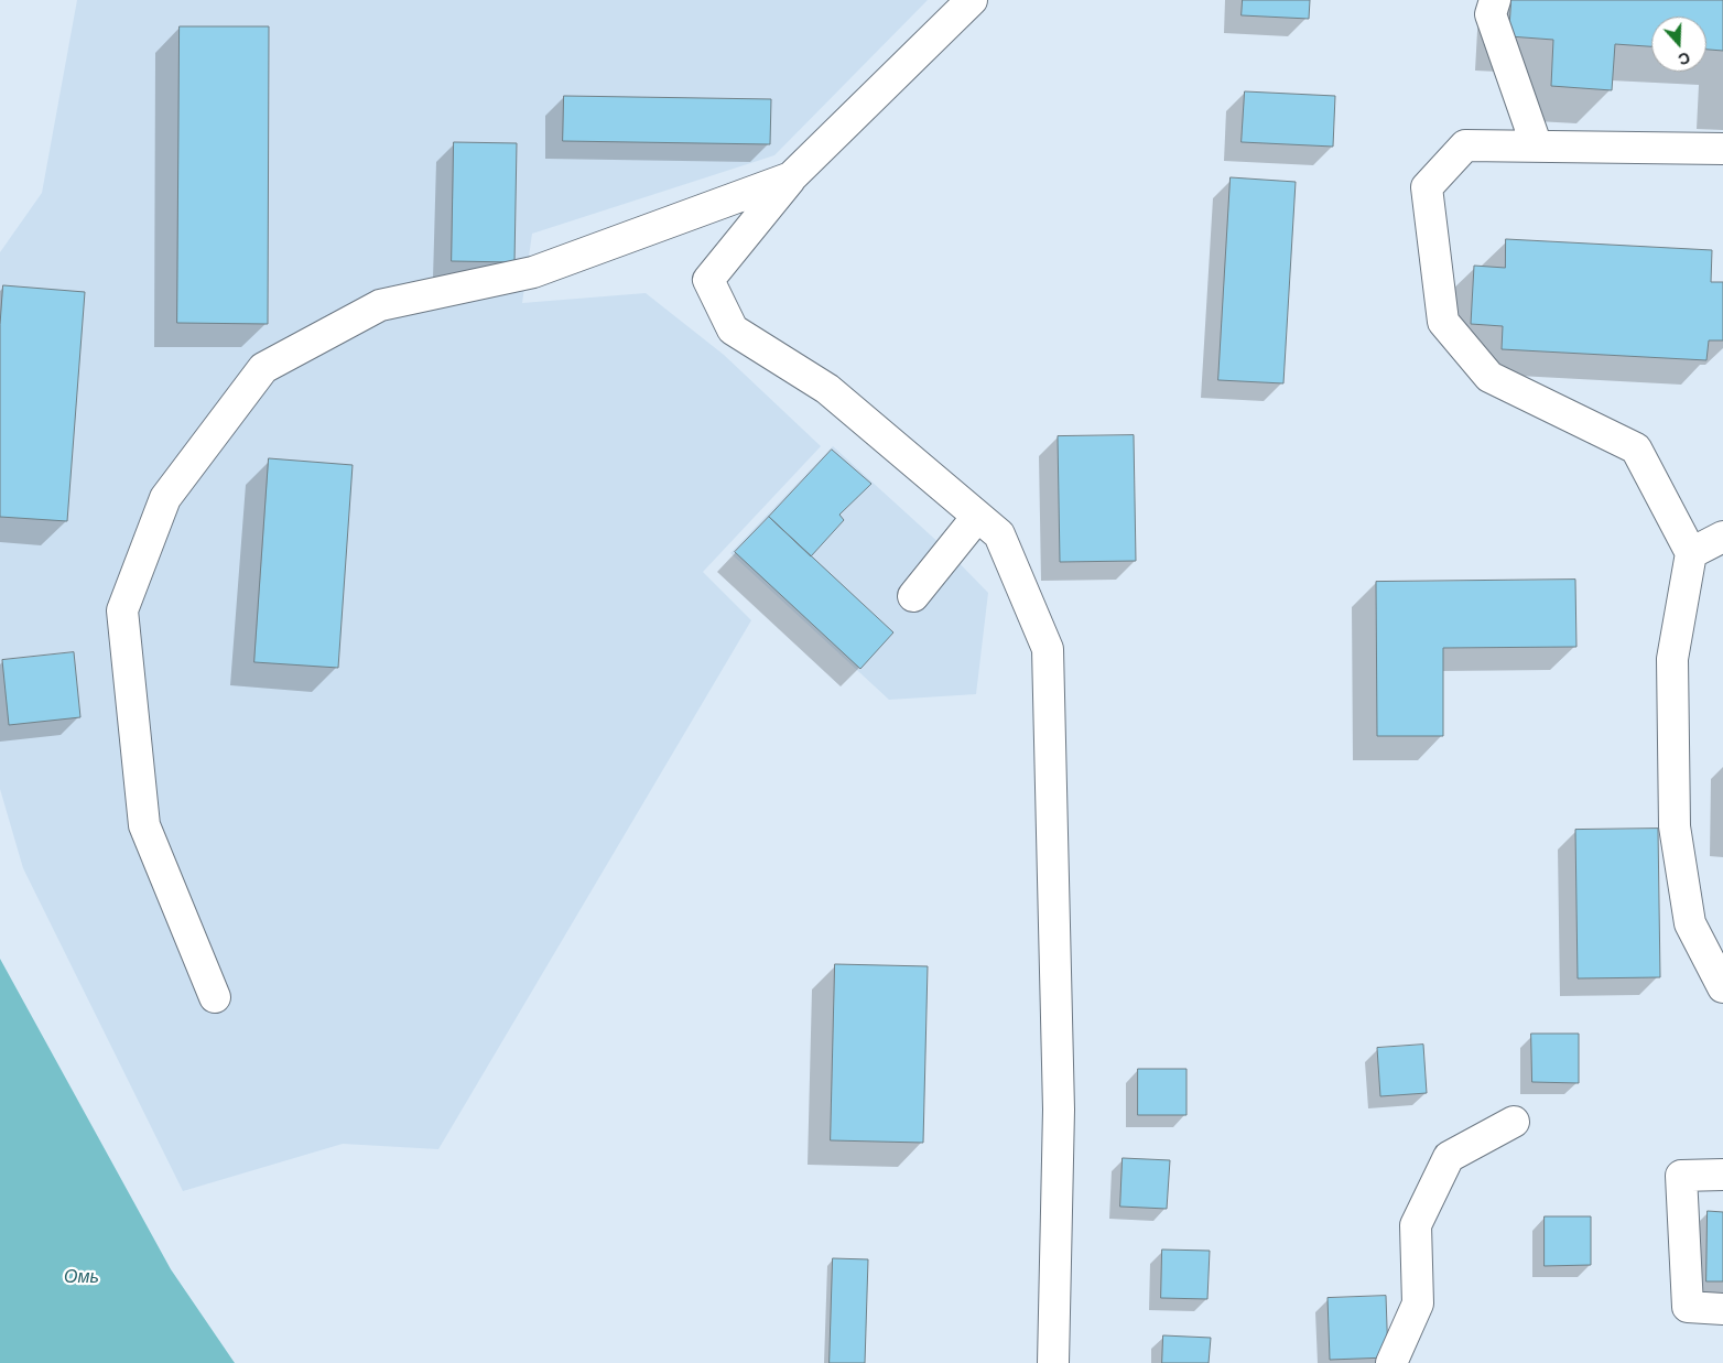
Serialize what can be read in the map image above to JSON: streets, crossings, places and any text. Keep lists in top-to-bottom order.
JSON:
{
  "water": ["Омь"],
  "north": "bottom"
}
